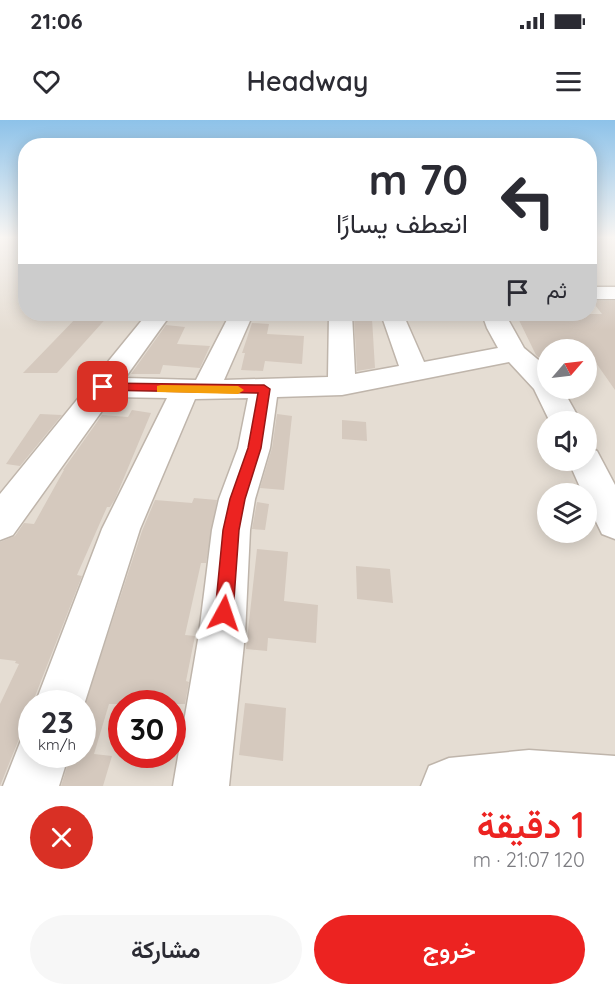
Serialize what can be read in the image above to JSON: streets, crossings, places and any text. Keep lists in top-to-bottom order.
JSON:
{
  "north": "top right",
  "page": {
    "status": "21:06",
    "header": "Headway",
    "turn": ["70 m", "انعطف يسارًا"],
    "then": "ثم",
    "speed": "23 km/h",
    "limit": "30",
    "heading": ["1 دقيقة", "120 m · 21:07"],
    "buttons": ["خروج", "مشاركة"]
  }
}
